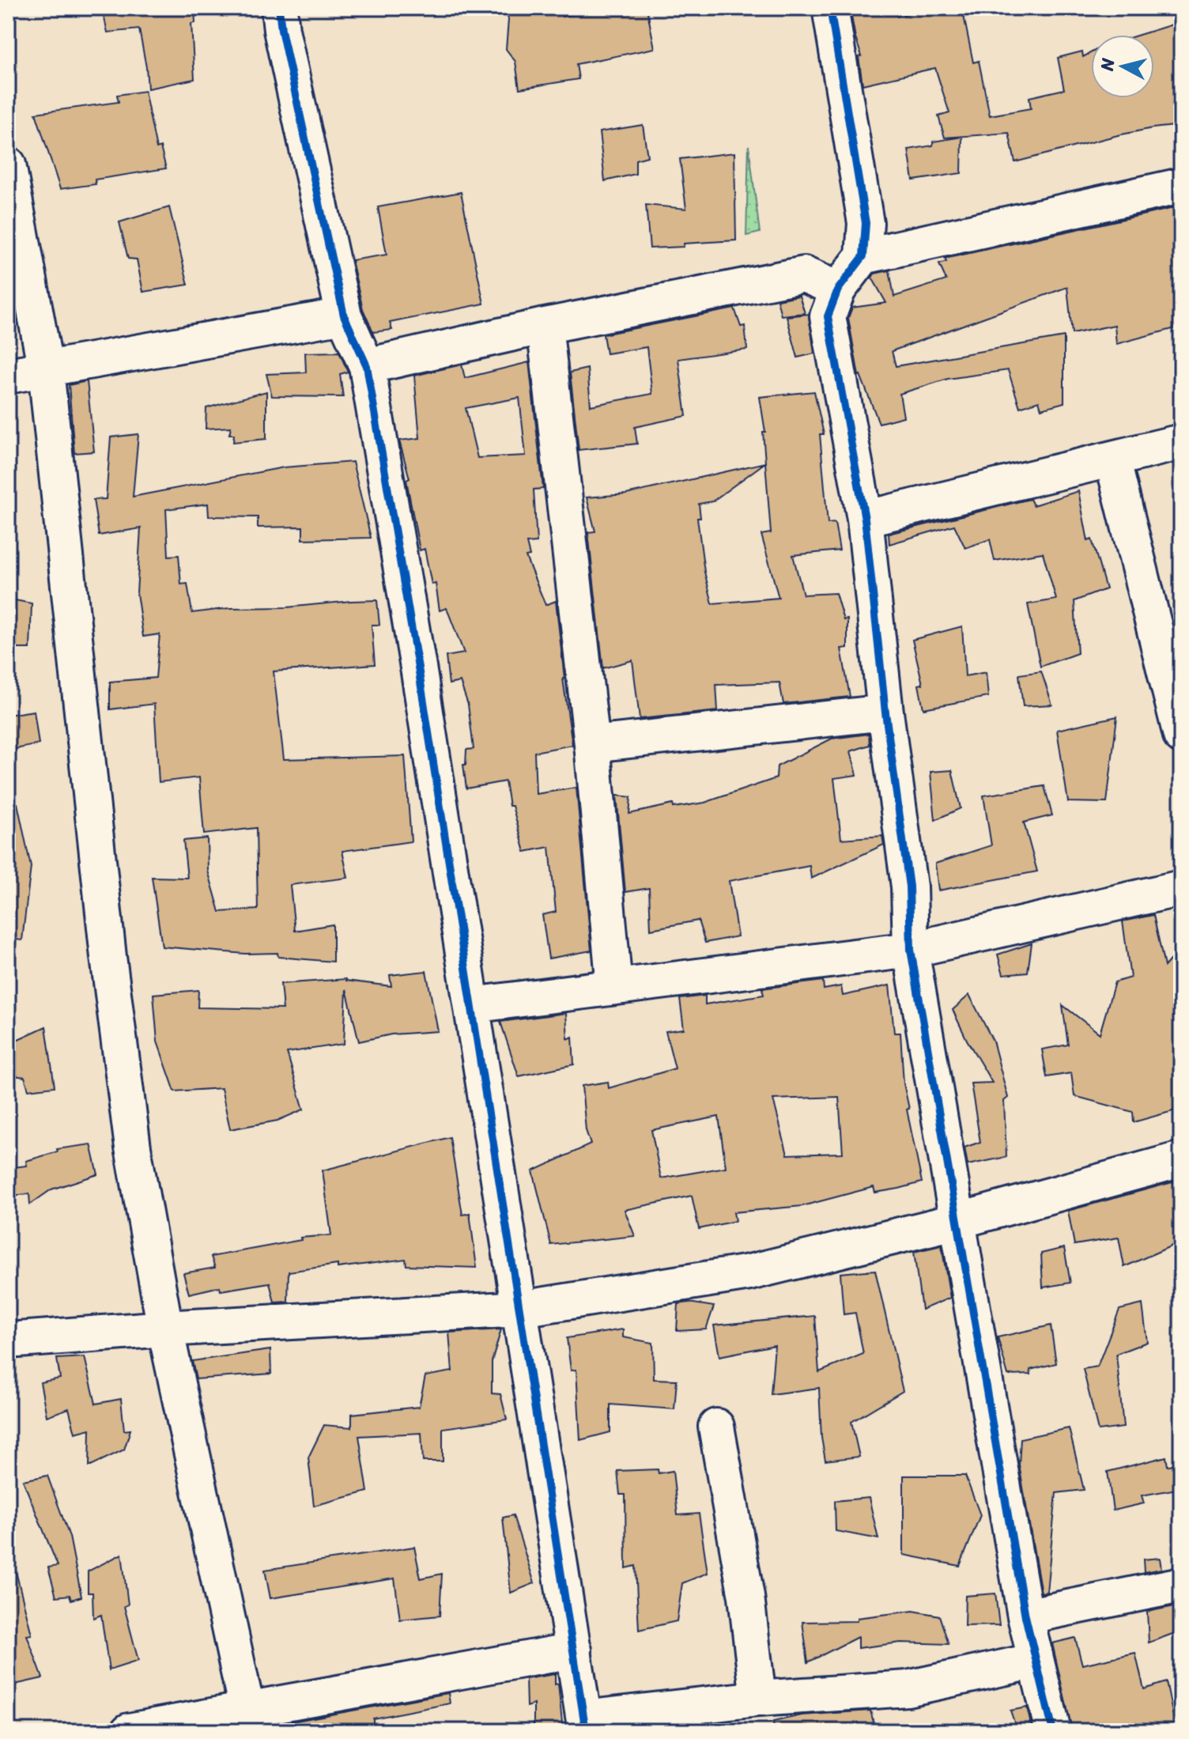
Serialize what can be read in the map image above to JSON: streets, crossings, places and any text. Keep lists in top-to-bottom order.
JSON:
{
  "north": "left"
}
